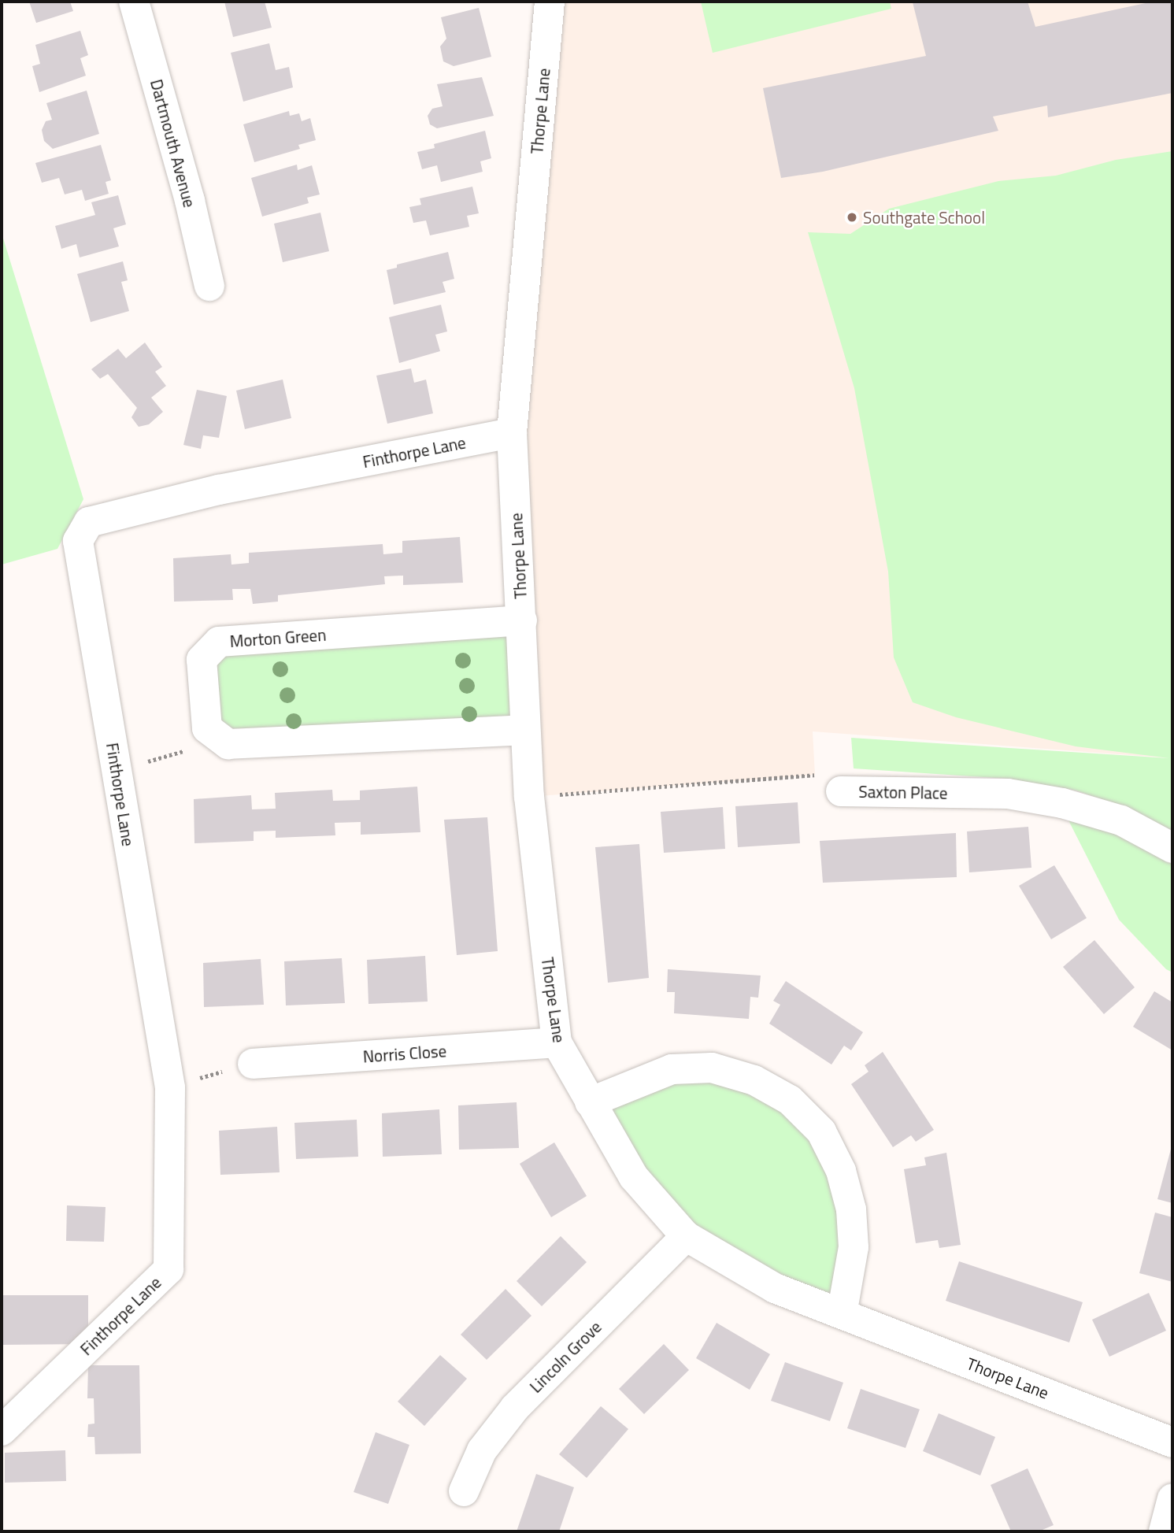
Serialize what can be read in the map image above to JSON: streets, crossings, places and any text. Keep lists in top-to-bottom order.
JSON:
{
  "streets": {
    "street": [
      "Thorpe Lane",
      "Dartmouth Avenue",
      "Finthorpe Lane",
      "Morton Green",
      "Saxton Place",
      "Norris Close",
      "Lincoln Grove"
    ]
  },
  "crossings": [
    ["Thorpe Lane", "Finthorpe Lane"],
    ["Thorpe Lane", "Morton Green"],
    ["Thorpe Lane", "Saxton Place"],
    ["Thorpe Lane", "Norris Close"],
    ["Thorpe Lane", "Lincoln Grove"]
  ],
  "places": ["Southgate School"]
}
